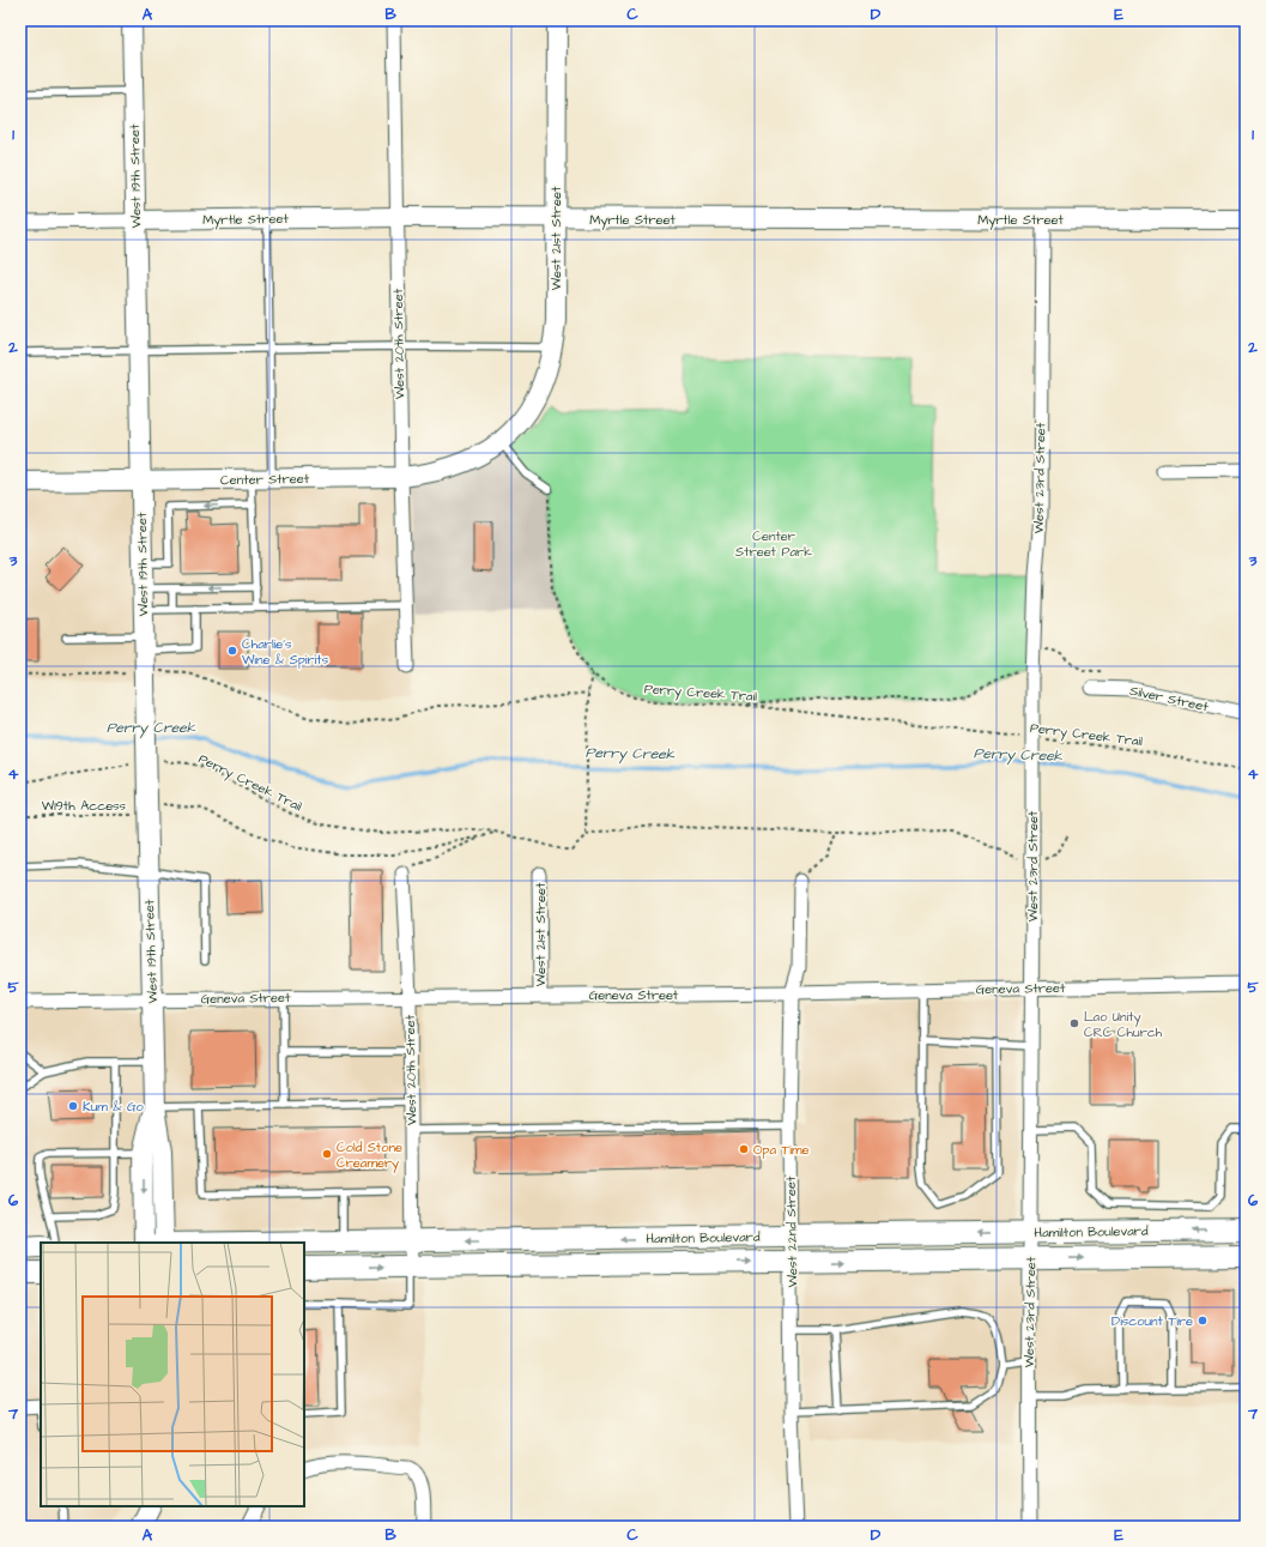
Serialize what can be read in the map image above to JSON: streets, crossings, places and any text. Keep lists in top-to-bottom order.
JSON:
{
  "streets": {
    "main road": [
      "West 19th Street",
      "Myrtle Street",
      "West 21st Street",
      "Center Street",
      "Hamilton Boulevard"
    ],
    "street": [
      "West 20th Street",
      "West 23rd Street",
      "Silver Street",
      "Geneva Street",
      "West 22nd Street"
    ],
    "path": ["Perry Creek Trail", "W19th Access"]
  },
  "crossings": [
    ["West 19th Street", "Myrtle Street"],
    ["West 19th Street", "Center Street"],
    ["West 19th Street", "W19th Access"],
    ["West 19th Street", "Geneva Street"],
    ["Myrtle Street", "West 21st Street"],
    ["Myrtle Street", "West 20th Street"],
    ["Myrtle Street", "West 23rd Street"],
    ["West 21st Street", "Center Street"],
    ["West 21st Street", "Geneva Street"],
    ["West 20th Street", "Center Street"],
    ["West 20th Street", "Geneva Street"],
    ["West 20th Street", "Hamilton Boulevard"],
    ["West 23rd Street", "Geneva Street"],
    ["West 23rd Street", "Hamilton Boulevard"],
    ["Geneva Street", "West 22nd Street"],
    ["West 22nd Street", "Hamilton Boulevard"]
  ],
  "water": ["Perry Creek"],
  "parks": ["Center Street Park"],
  "places": [
    "Charlie's Wine & Spirits",
    "Lao Unity CRC Church",
    "Kum & Go",
    "Opa Time",
    "Cold Stone Creamery",
    "Discount Tire"
  ],
  "grid": {
    "columns": [
      "A",
      "B",
      "C",
      "D",
      "E"
    ],
    "rows": [
      "1",
      "2",
      "3",
      "4",
      "5",
      "6",
      "7"
    ]
  }
}
